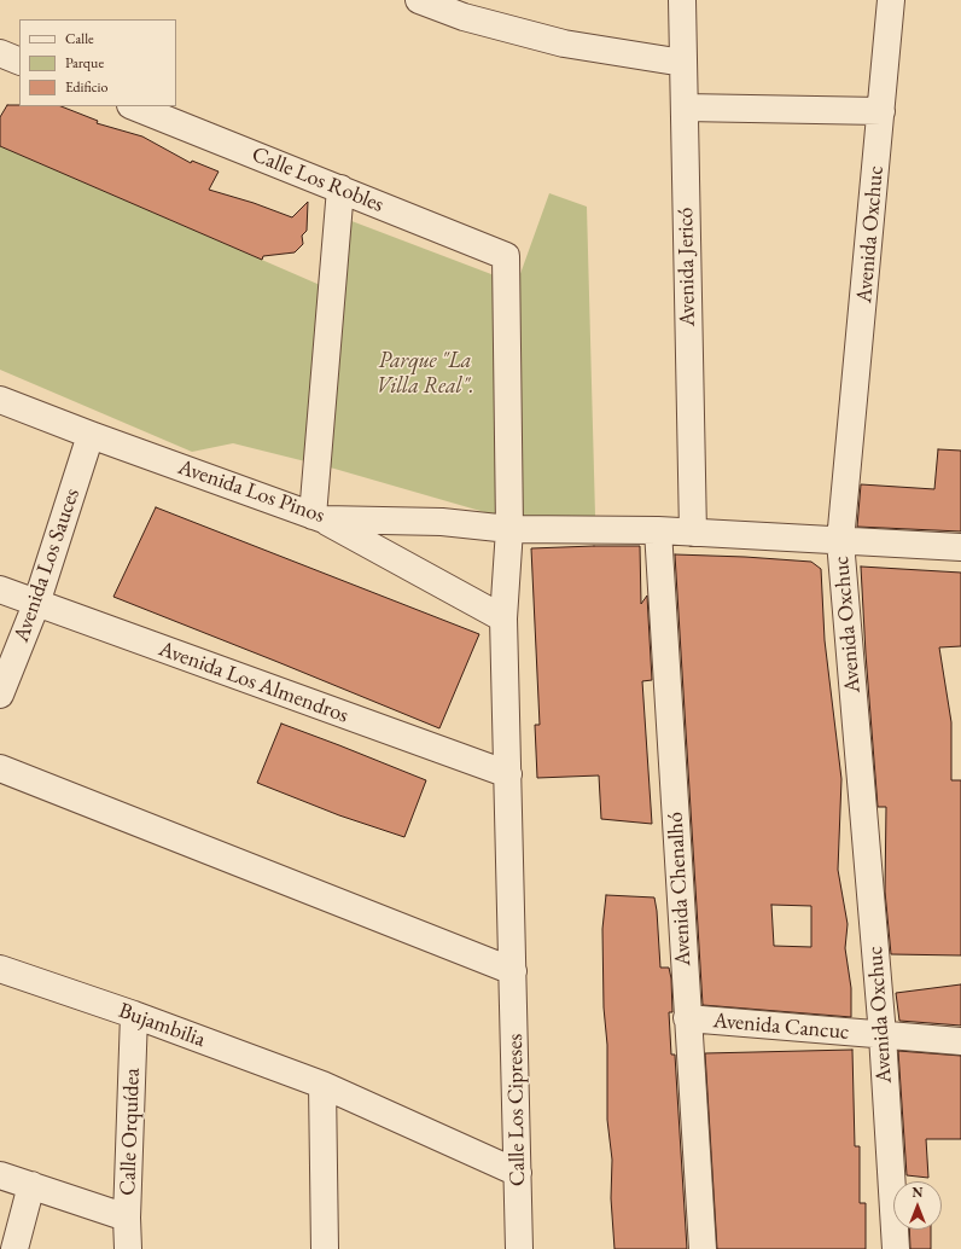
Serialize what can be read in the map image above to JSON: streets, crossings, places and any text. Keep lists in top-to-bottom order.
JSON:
{
  "streets": {
    "street": [
      "Calle Los Robles",
      "Avenida Oxchuc",
      "Avenida Jericó",
      "Avenida Los Pinos",
      "Avenida Los Sauces",
      "Avenida Los Almendros",
      "Avenida Chenalhó",
      "Bujambilia",
      "Avenida Cancuc",
      "Calle Los Cipreses",
      "Calle Orquídea"
    ]
  },
  "crossings": [
    ["Calle Los Robles", "Calle Los Cipreses"],
    ["Avenida Oxchuc", "Avenida Los Pinos"],
    ["Avenida Oxchuc", "Avenida Cancuc"],
    ["Avenida Jericó", "Avenida Los Pinos"],
    ["Avenida Los Pinos", "Avenida Los Sauces"],
    ["Avenida Los Pinos", "Avenida Chenalhó"],
    ["Avenida Los Pinos", "Calle Los Cipreses"],
    ["Avenida Los Sauces", "Avenida Los Almendros"],
    ["Avenida Los Almendros", "Calle Los Cipreses"],
    ["Avenida Chenalhó", "Avenida Cancuc"],
    ["Bujambilia", "Calle Los Cipreses"],
    ["Bujambilia", "Calle Orquídea"]
  ],
  "parks": ["Parque \"La Villa Real\"."],
  "legend": ["Calle", "Parque", "Edificio"],
  "north": "top"
}
